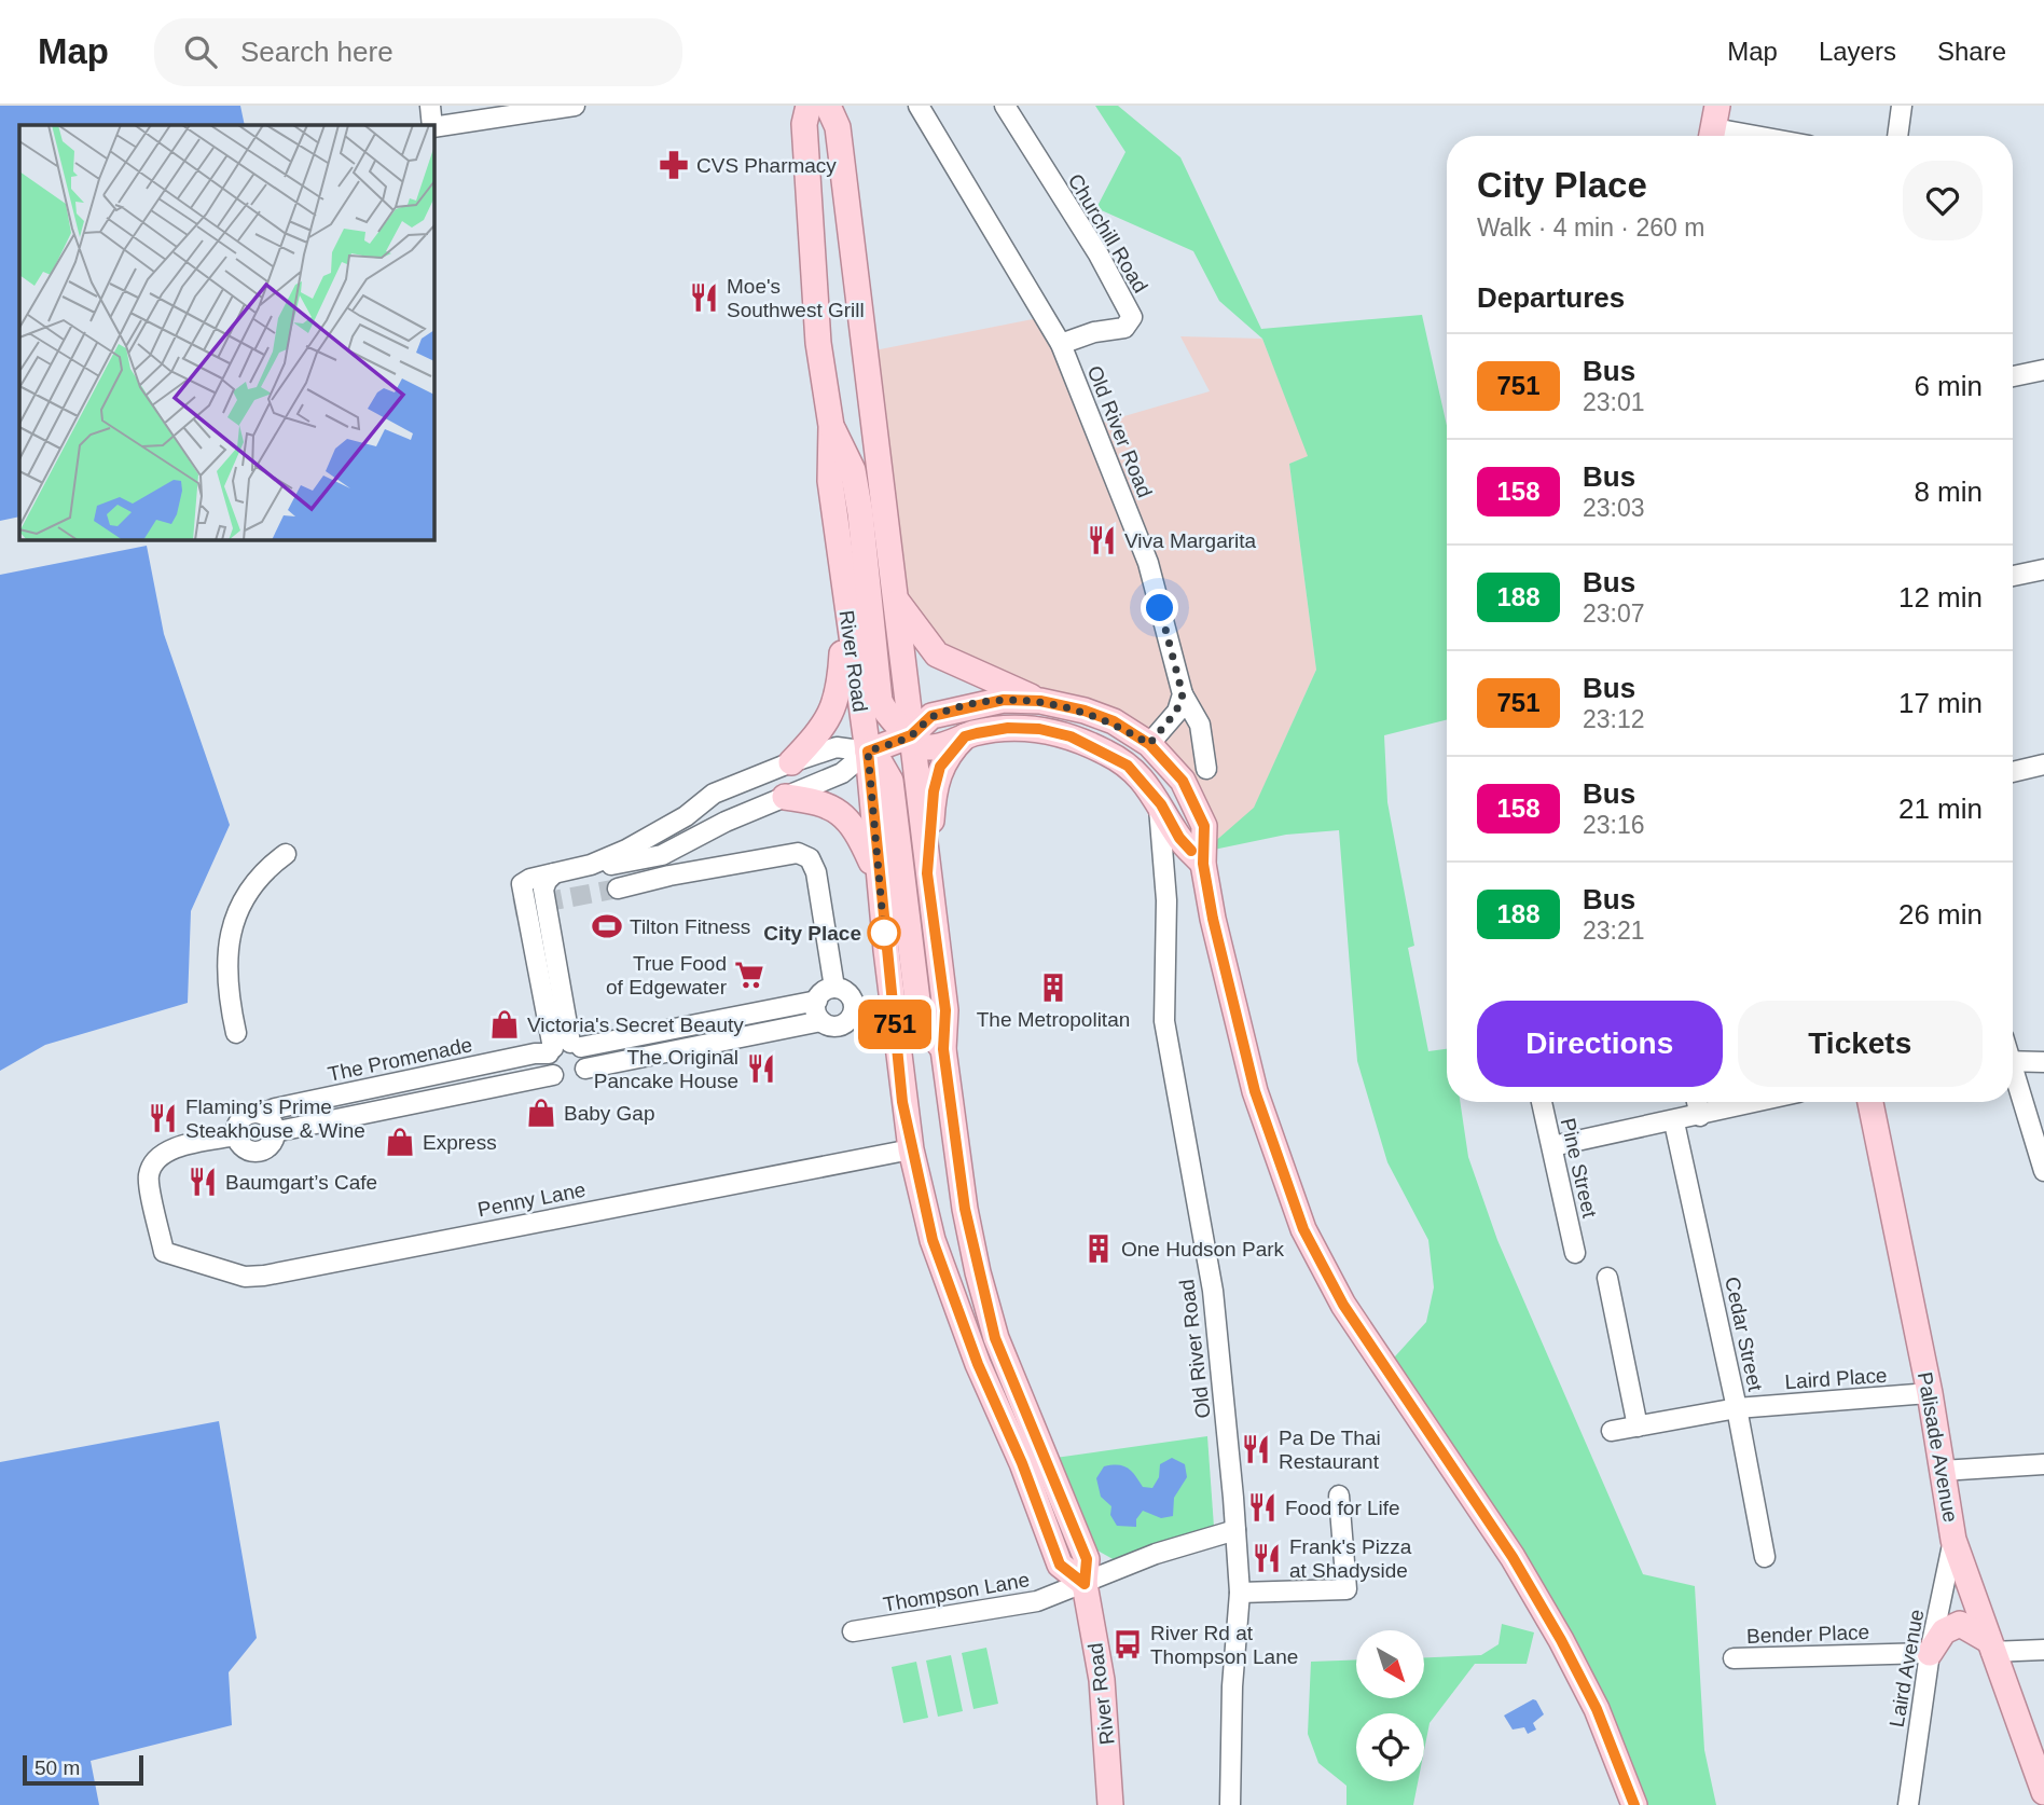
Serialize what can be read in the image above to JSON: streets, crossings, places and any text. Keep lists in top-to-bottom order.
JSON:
{
  "streets": {
    "main road": ["River Road", "Palisade Avenue"],
    "street": [
      "Churchill Road",
      "Old River Road",
      "The Promenade",
      "Pine Street",
      "Penny Lane",
      "Cedar Street",
      "Laird Place",
      "Thompson Lane",
      "Bender Place",
      "Laird Avenue"
    ]
  },
  "crossings": [
    ["Churchill Road", "Old River Road"],
    ["Old River Road", "Thompson Lane"],
    ["River Road", "Penny Lane"],
    ["River Road", "Thompson Lane"],
    ["The Promenade", "Penny Lane"],
    ["Cedar Street", "Laird Place"],
    ["Laird Place", "Palisade Avenue"],
    ["Palisade Avenue", "Laird Avenue"],
    ["Bender Place", "Laird Avenue"]
  ],
  "places": {
    "pharmacy": ["CVS Pharmacy"],
    "restaurant": [
      "Moe's Southwest Grill",
      "Viva Margarita",
      "The Original Pancake House",
      "Flaming’s Prime Steakhouse & Wine",
      "Baumgart’s Cafe",
      "Pa De Thai Restaurant",
      "Food for Life",
      "Frank's Pizza at Shadyside"
    ],
    "sports": ["Tilton Fitness"],
    "other": ["City Place"],
    "supermarket": ["True Food of Edgewater"],
    "building": ["The Metropolitan", "One Hudson Park"],
    "shop": ["Victoria's Secret Beauty", "Baby Gap", "Express"],
    "bus stop": ["River Rd at Thompson Lane"]
  },
  "lines": ["bus line 751"],
  "scale_bar": "50 m",
  "north": "bottom right",
  "page": {
    "header": "Map",
    "search": "Search here",
    "nav": ["Map", "Layers", "Share"],
    "on_map": "751",
    "heading": [
      ["City Place", "Walk · 4 min · 260 m"],
      "Departures"
    ],
    "list": [
      {
        "mark": "751",
        "name": "Bus",
        "note": "23:01",
        "value": "6 min"
      },
      {
        "mark": "158",
        "name": "Bus",
        "note": "23:03",
        "value": "8 min"
      },
      {
        "mark": "188",
        "name": "Bus",
        "note": "23:07",
        "value": "12 min"
      },
      {
        "mark": "751",
        "name": "Bus",
        "note": "23:12",
        "value": "17 min"
      },
      {
        "mark": "158",
        "name": "Bus",
        "note": "23:16",
        "value": "21 min"
      },
      {
        "mark": "188",
        "name": "Bus",
        "note": "23:21",
        "value": "26 min"
      }
    ],
    "buttons": ["Directions", "Tickets"],
    "scale": "50 m"
  }
}
